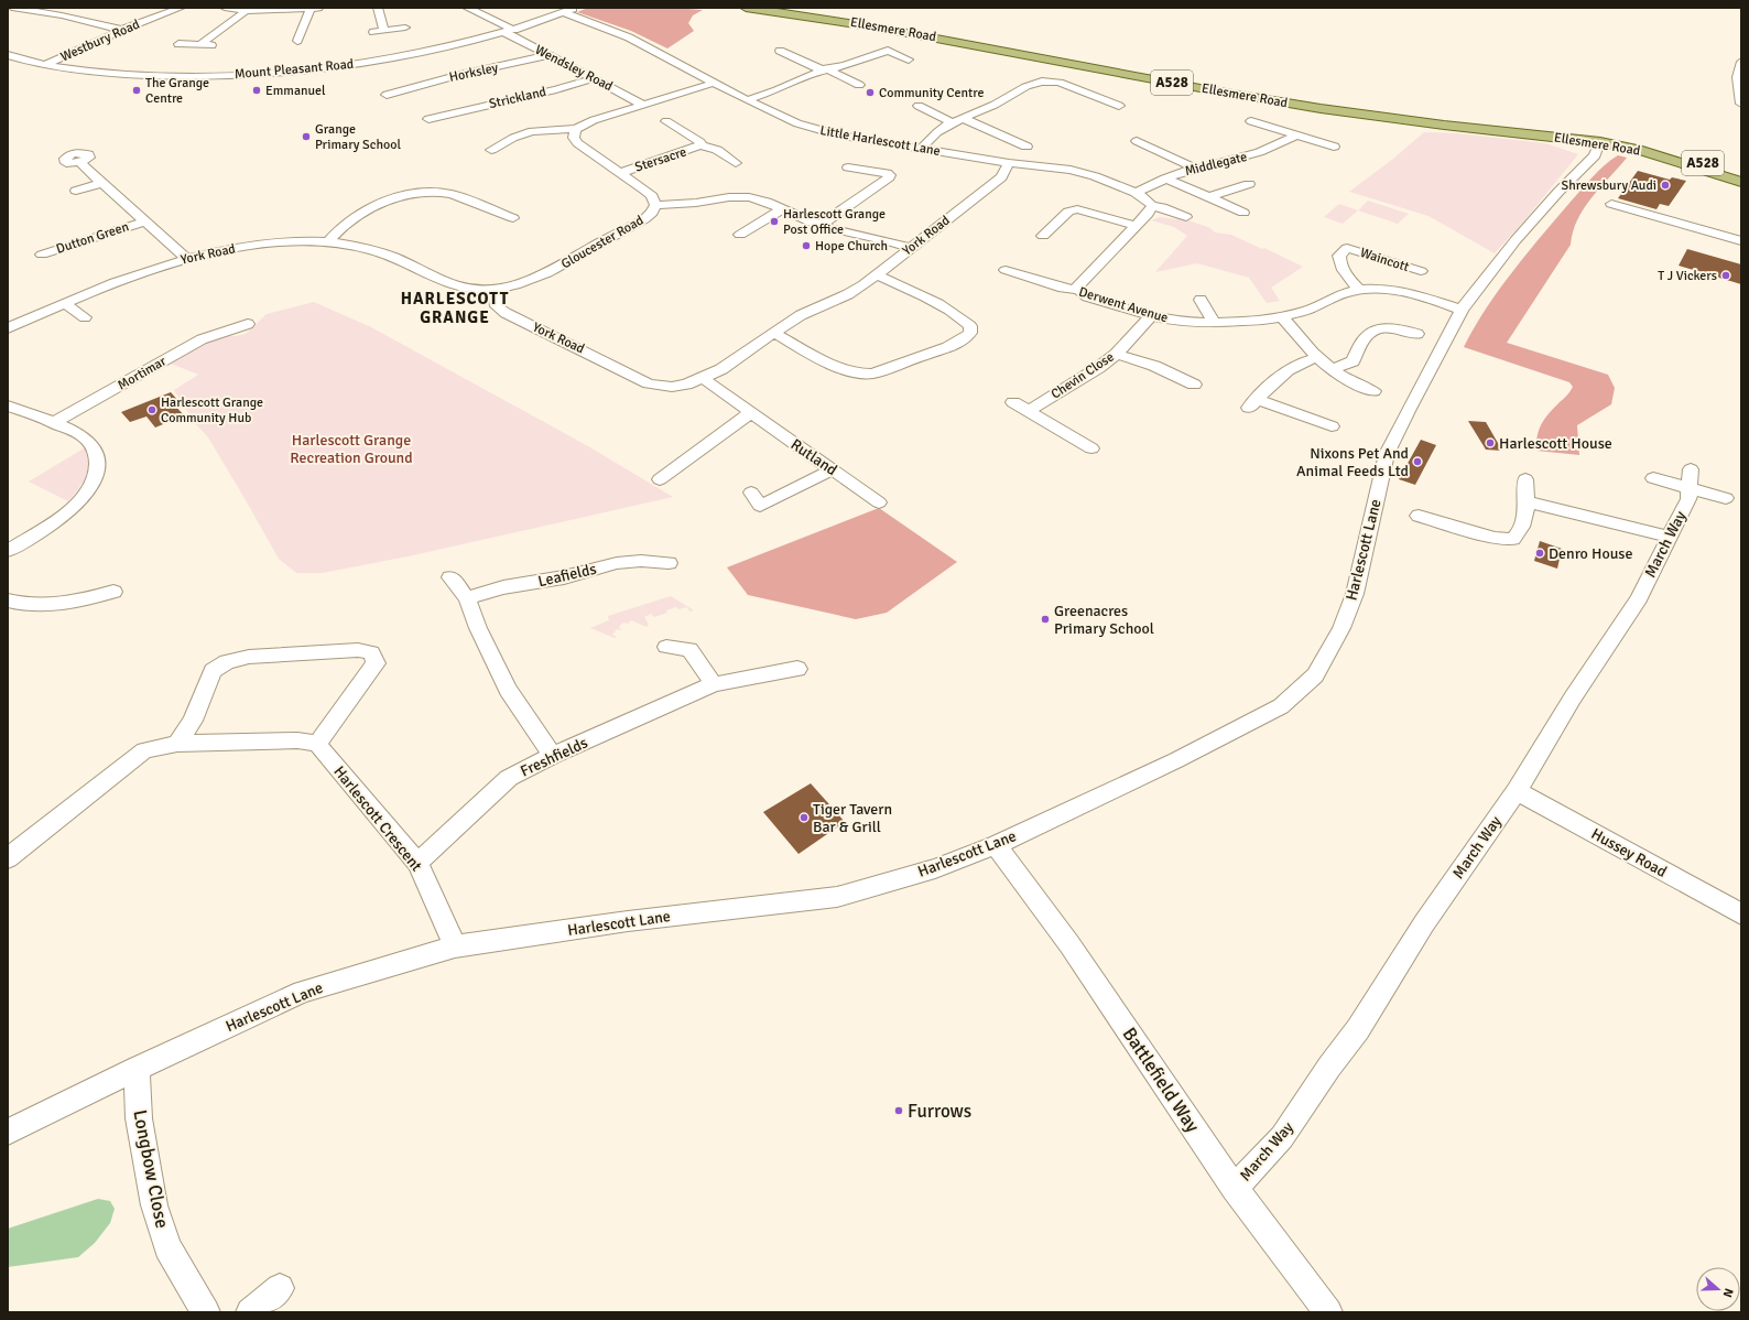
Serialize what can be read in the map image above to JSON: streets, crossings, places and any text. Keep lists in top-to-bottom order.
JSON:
{
  "streets": {
    "main road": ["Ellesmere Road", "A528"],
    "street": [
      "Westbury Road",
      "Wendsley Road",
      "Mount Pleasant Road",
      "Horksley",
      "Strickland",
      "Little Harlescott Lane",
      "Stersacre",
      "Middlegate",
      "York Road",
      "Dutton Green",
      "Gloucester Road",
      "Waincott",
      "Derwent Avenue",
      "Mortimar",
      "Chevin Close",
      "Rutland",
      "March Way",
      "Harlescott Lane",
      "Leafields",
      "Freshfields",
      "Harlescott Crescent",
      "Hussey Road",
      "Battlefield Way",
      "Longbow Close"
    ]
  },
  "crossings": [
    ["Ellesmere Road", "Harlescott Lane"],
    ["Westbury Road", "Mount Pleasant Road"],
    ["Wendsley Road", "Mount Pleasant Road"],
    ["Wendsley Road", "Horksley"],
    ["Wendsley Road", "Strickland"],
    ["Mount Pleasant Road", "Little Harlescott Lane"],
    ["Little Harlescott Lane", "Middlegate"],
    ["Little Harlescott Lane", "York Road"],
    ["Stersacre", "Gloucester Road"],
    ["York Road", "Gloucester Road"],
    ["York Road", "Rutland"],
    ["Waincott", "Derwent Avenue"],
    ["Derwent Avenue", "Chevin Close"],
    ["Derwent Avenue", "Harlescott Lane"],
    ["March Way", "Hussey Road"],
    ["March Way", "Battlefield Way"],
    ["Harlescott Lane", "Harlescott Crescent"],
    ["Harlescott Lane", "Battlefield Way"],
    ["Harlescott Lane", "Longbow Close"],
    ["Freshfields", "Harlescott Crescent"]
  ],
  "districts": ["HARLESCOTT GRANGE"],
  "parks": ["Harlescott Grange Recreation Ground"],
  "places": [
    "The Grange Centre",
    "Emmanuel",
    "Community Centre",
    "Grange Primary School",
    "Shrewsbury Audi",
    "Harlescott Grange Post Office",
    "Hope Church",
    "T J Vickers",
    "Harlescott Grange Community Hub",
    "Harlescott House",
    "Nixons Pet And Animal Feeds Ltd",
    "Denro House",
    "Greenacres Primary School",
    "Tiger Tavern Bar & Grill",
    "Furrows"
  ],
  "north": "right"
}
